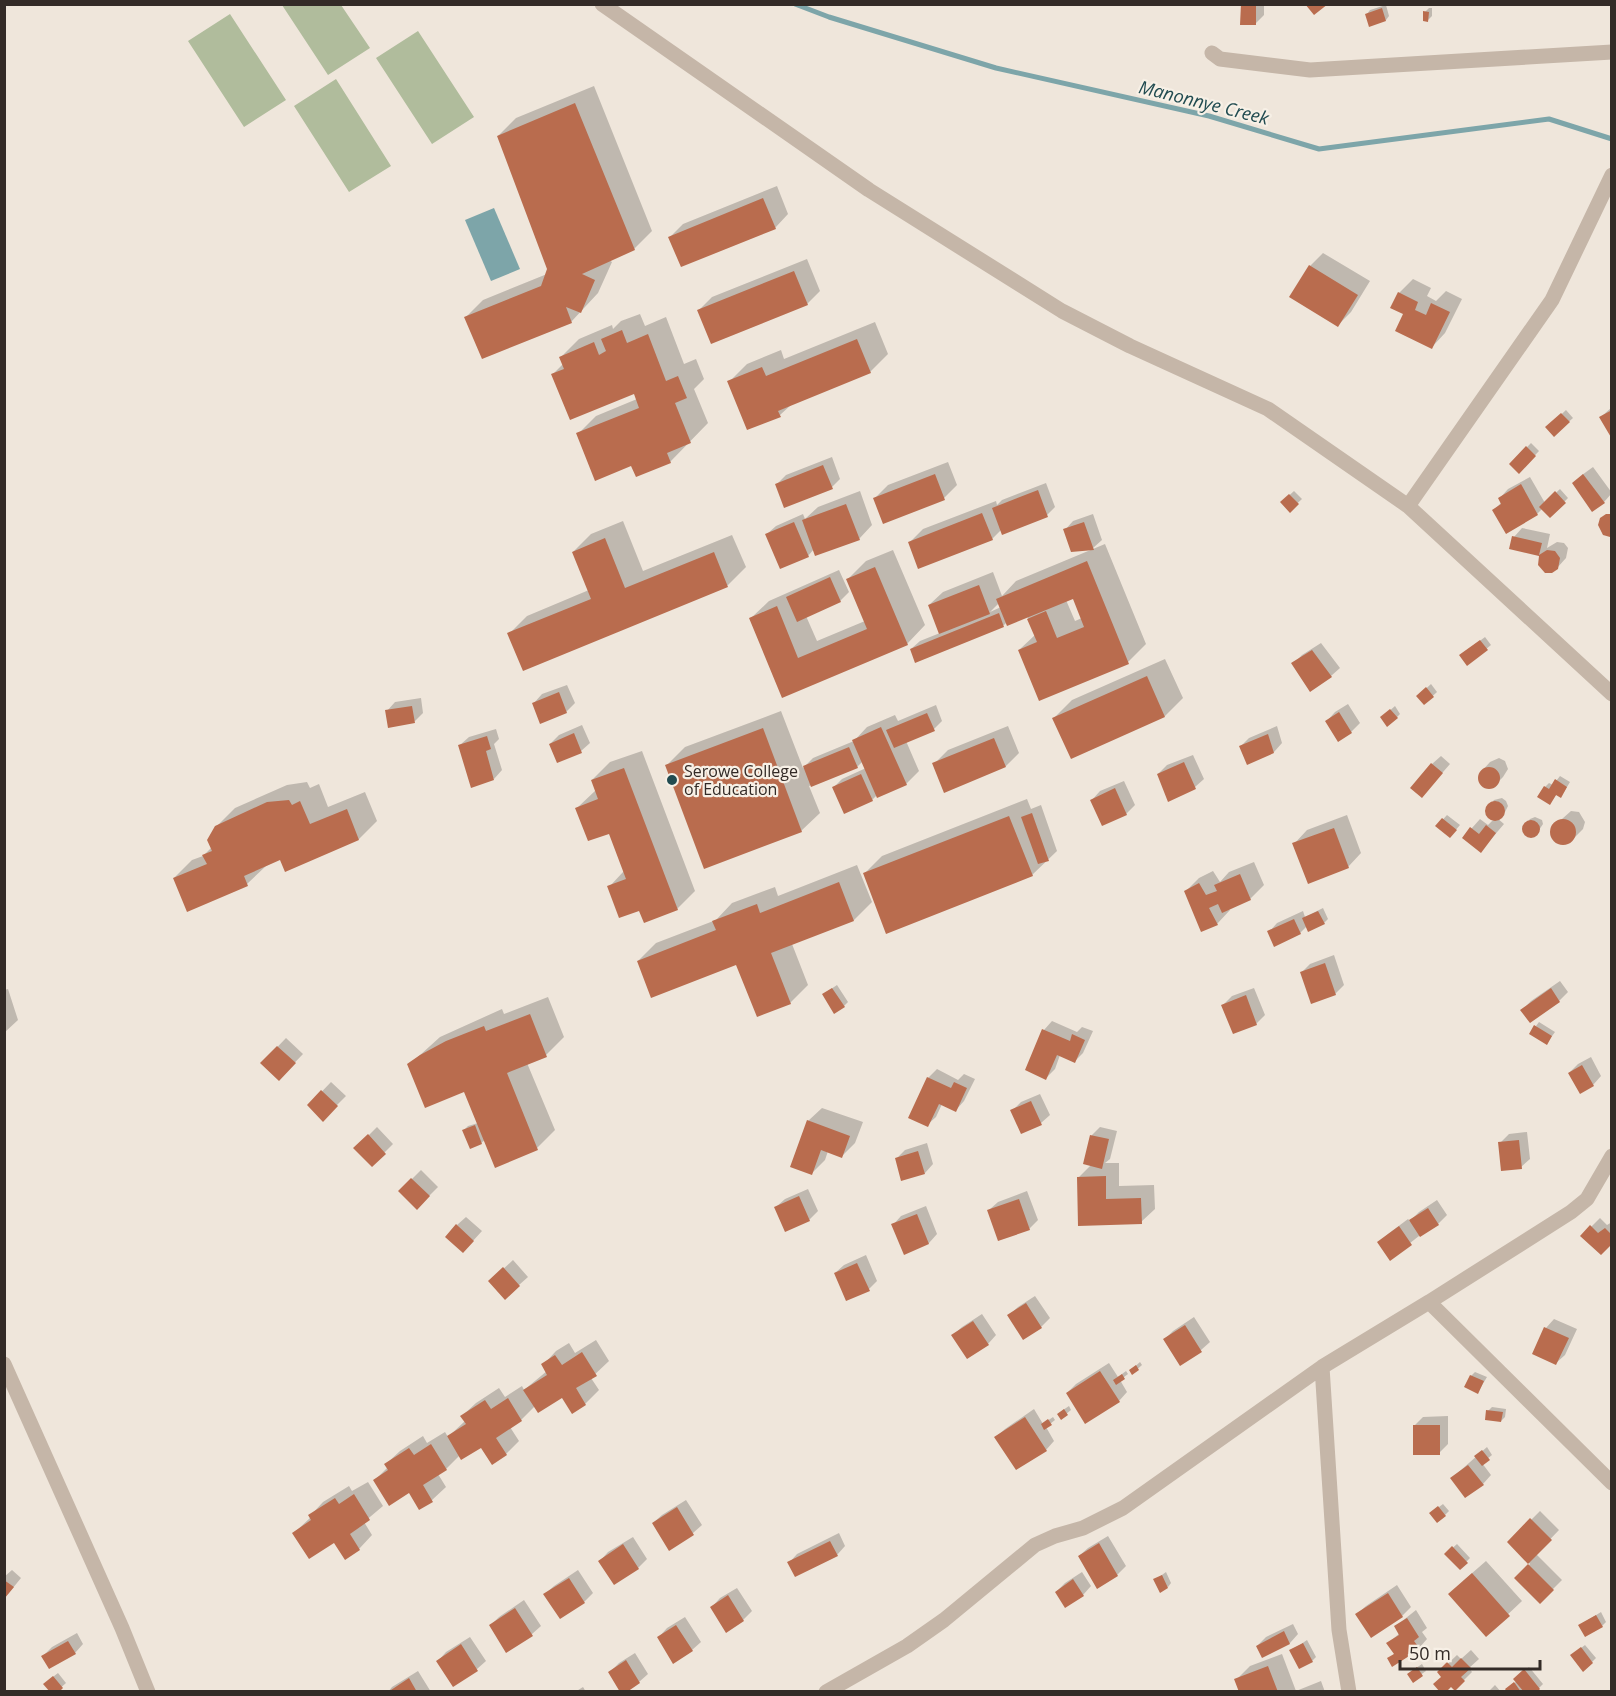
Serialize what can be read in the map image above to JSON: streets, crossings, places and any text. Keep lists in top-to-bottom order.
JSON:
{
  "water": ["Manonnye Creek"],
  "places": ["Serowe College of Education"],
  "scale_bar": "50 m"
}
